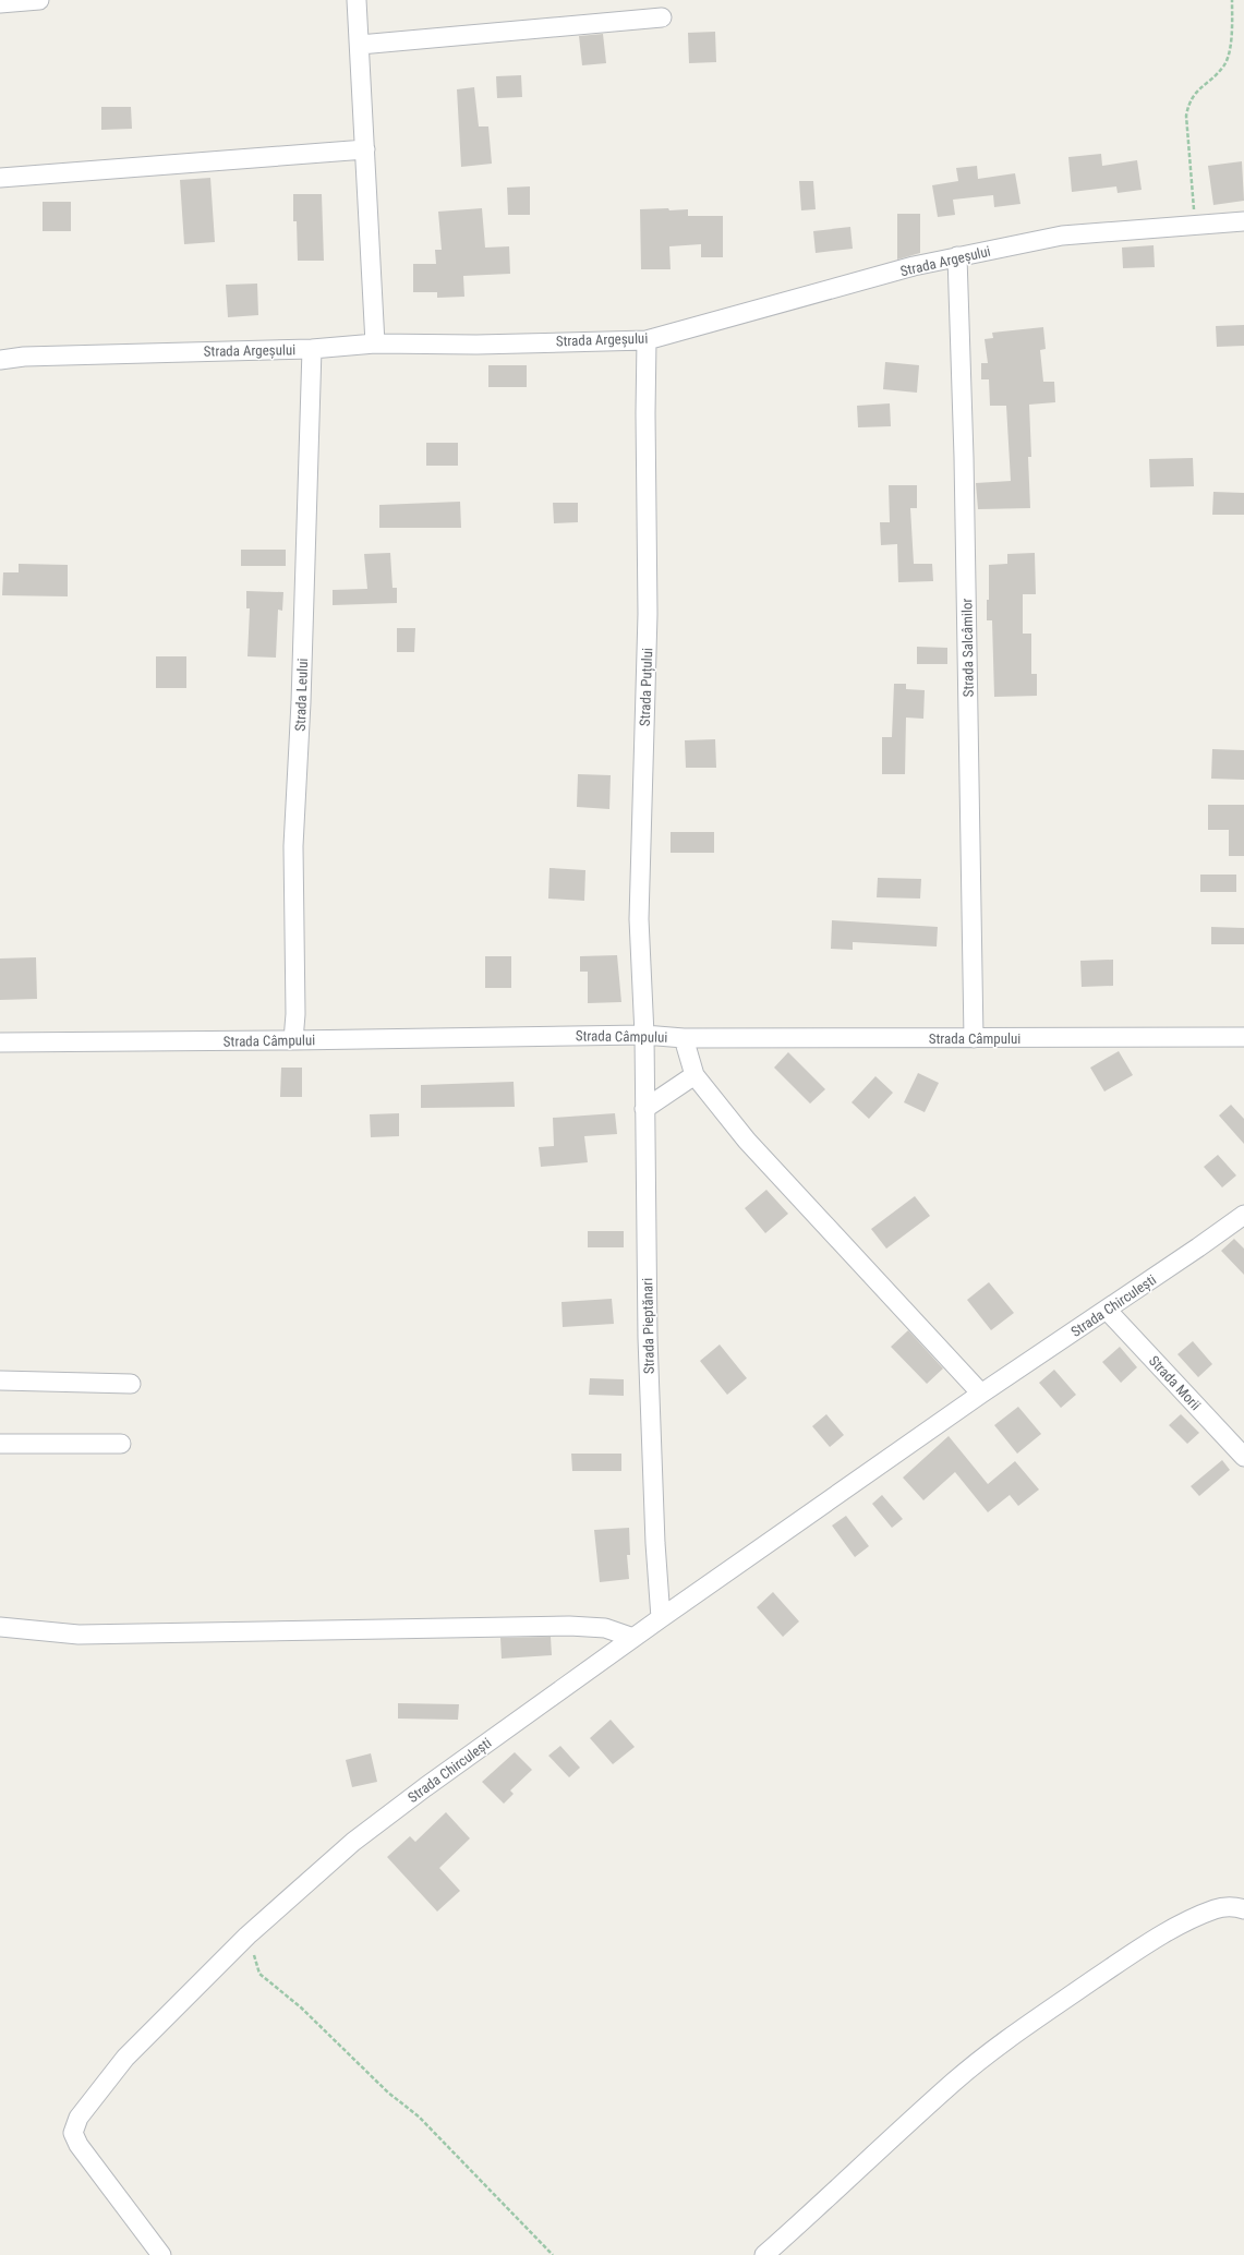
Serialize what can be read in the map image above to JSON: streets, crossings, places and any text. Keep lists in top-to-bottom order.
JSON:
{
  "streets": {
    "street": [
      "Strada Argeșului",
      "Strada Salcâmilor",
      "Strada Puțului",
      "Strada Leului",
      "Strada Câmpului",
      "Strada Chirculești",
      "Strada Pieptănari",
      "Strada Morii"
    ]
  },
  "crossings": [
    ["Strada Argeșului", "Strada Salcâmilor"],
    ["Strada Argeșului", "Strada Puțului"],
    ["Strada Argeșului", "Strada Leului"],
    ["Strada Salcâmilor", "Strada Câmpului"],
    ["Strada Puțului", "Strada Câmpului"],
    ["Strada Puțului", "Strada Pieptănari"],
    ["Strada Leului", "Strada Câmpului"],
    ["Strada Câmpului", "Strada Pieptănari"],
    ["Strada Chirculești", "Strada Pieptănari"],
    ["Strada Chirculești", "Strada Morii"]
  ]
}
